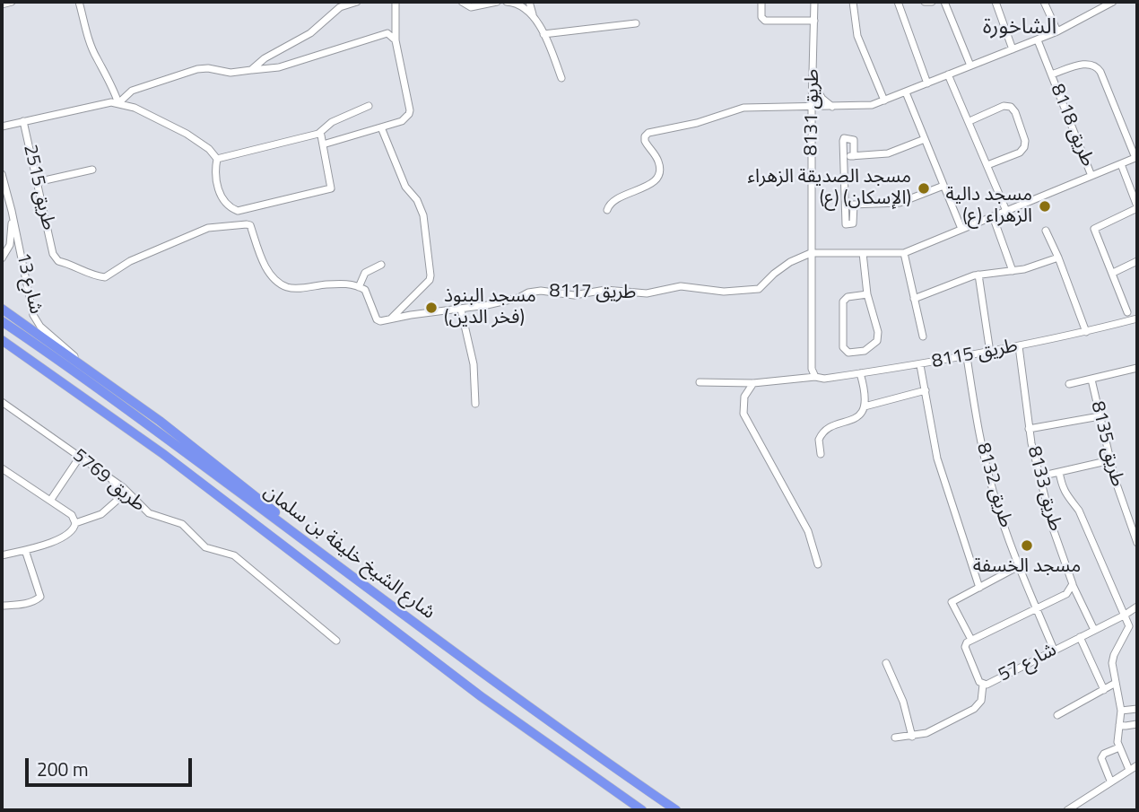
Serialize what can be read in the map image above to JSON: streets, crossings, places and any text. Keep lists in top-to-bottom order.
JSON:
{
  "streets": {
    "highway": ["شارع الشيخ خليفة بن سلمان"],
    "street": [
      "طريق 8131",
      "طريق 8118",
      "طريق 2515",
      "شارع 13",
      "طريق 8117",
      "طريق 8115",
      "طريق 8135",
      "طريق 5769",
      "طريق 8132",
      "طريق 8133",
      "شارع 57"
    ]
  },
  "crossings": [
    ["طريق 8131", "طريق 8117"],
    ["طريق 8131", "طريق 8115"],
    ["طريق 8118", "طريق 8117"],
    ["طريق 8115", "طريق 8132"],
    ["طريق 8115", "طريق 8133"],
    ["طريق 8132", "شارع 57"],
    ["طريق 8133", "شارع 57"]
  ],
  "districts": ["الشاخورة"],
  "places": [
    "مسجد الصديقة الزهراء (ع) (الإسكان)",
    "مسجد دالية الزهراء (ع)",
    "مسجد البنوذ (فخر الدين)",
    "مسجد الخسفة"
  ],
  "scale_bar": "200 m"
}
